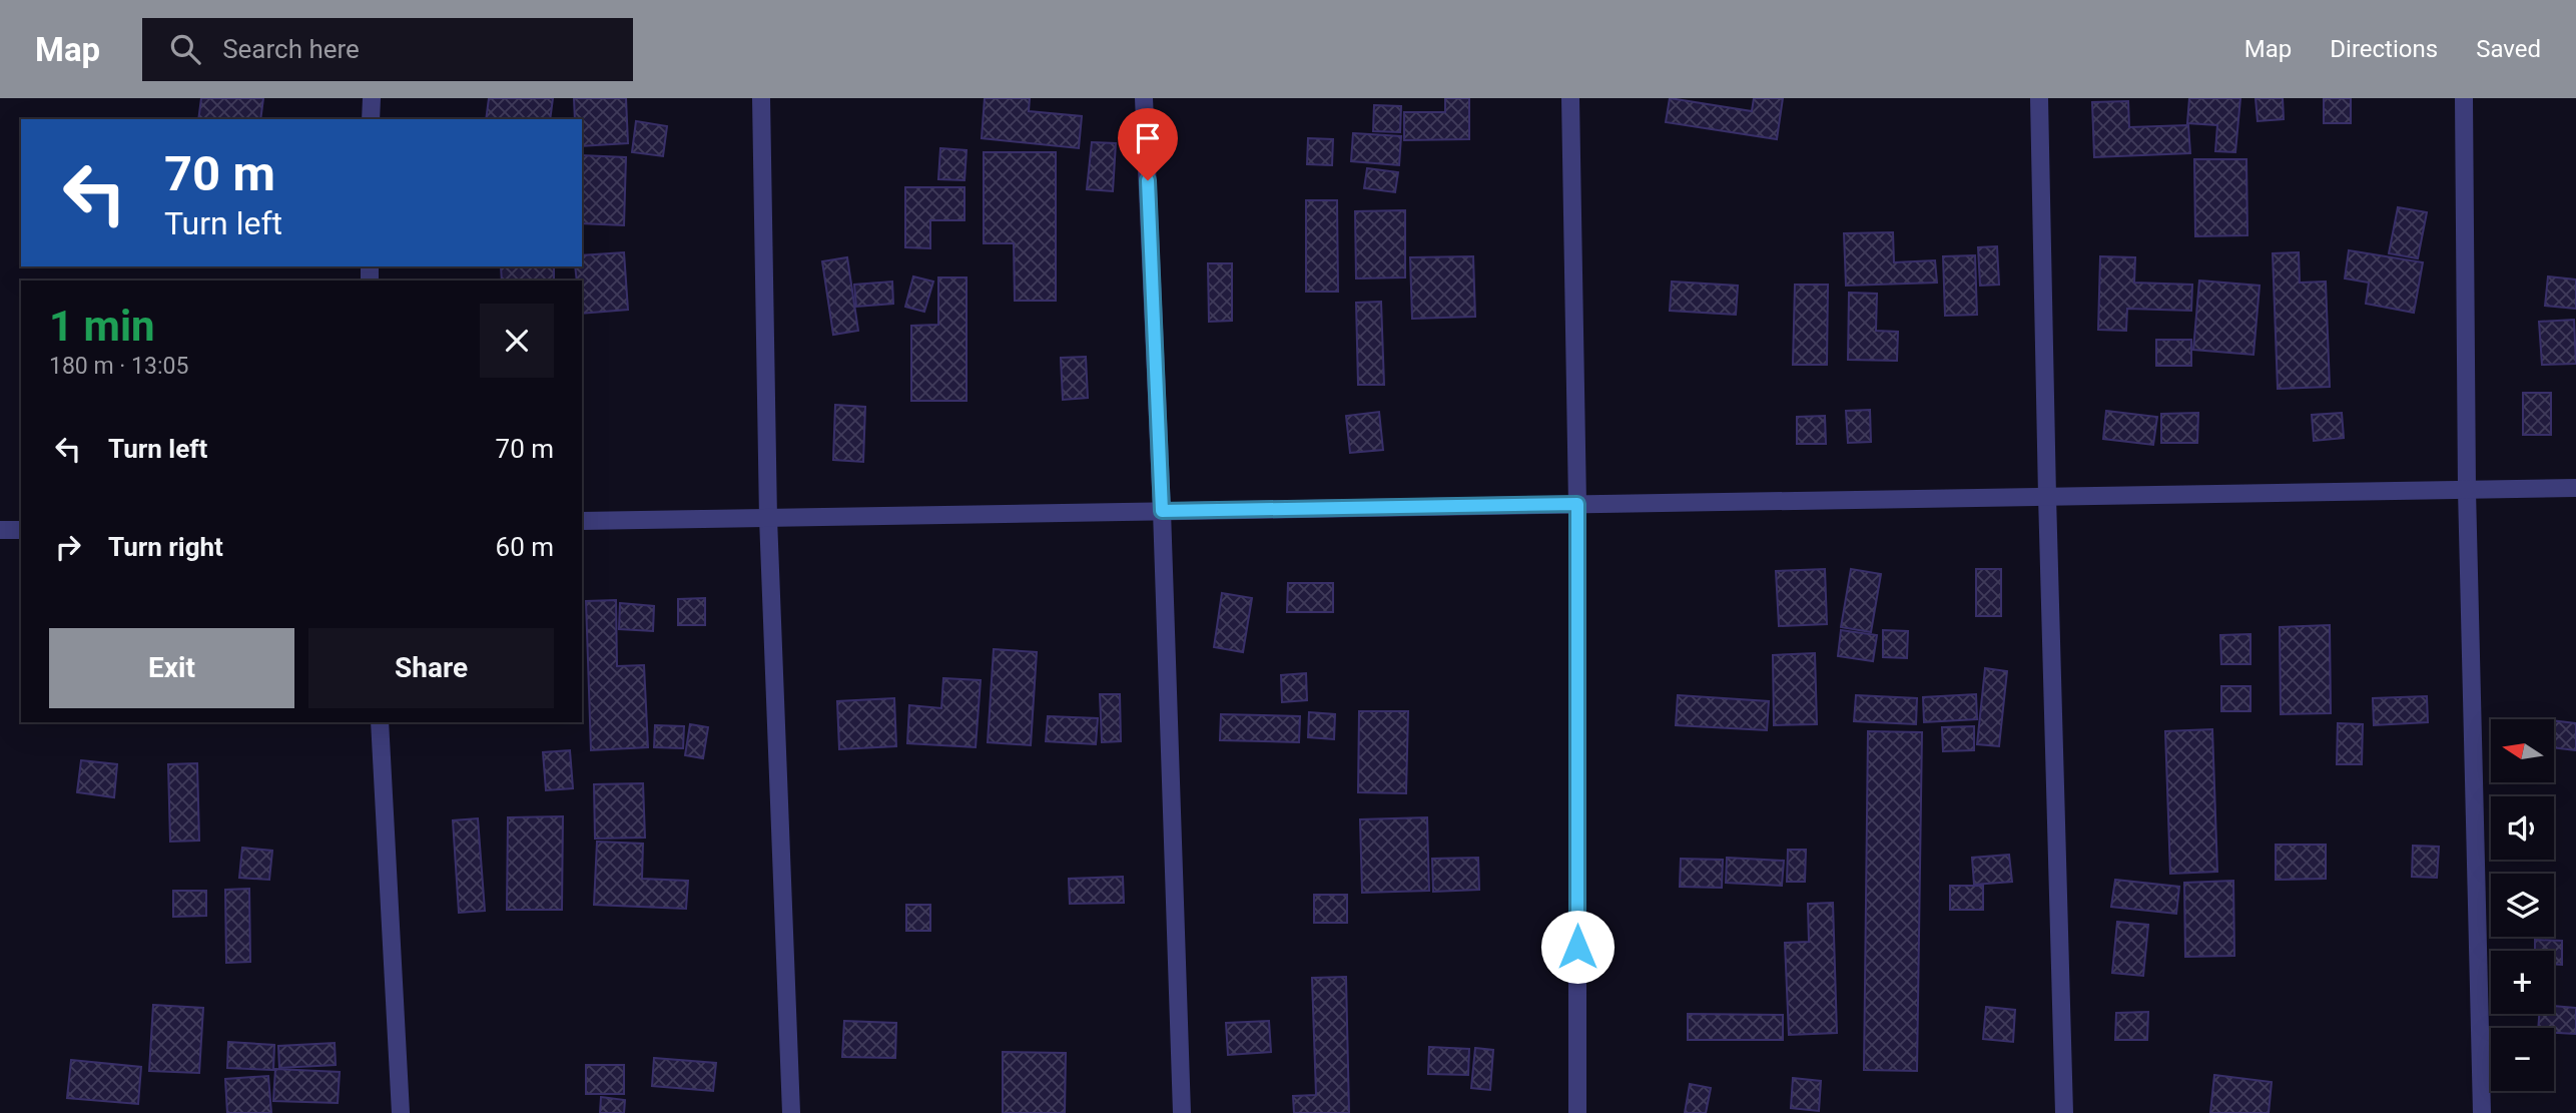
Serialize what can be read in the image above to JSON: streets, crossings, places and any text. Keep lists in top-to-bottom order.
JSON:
{
  "north": "left",
  "page": {
    "header": "Map",
    "search": "Search here",
    "nav": ["Map", "Directions", "Saved"],
    "turn": ["70 m", "Turn left"],
    "heading": ["1 min", "180 m · 13:05"],
    "list": [
      {
        "name": "Turn left",
        "value": "70 m"
      },
      {
        "name": "Turn right",
        "value": "60 m"
      }
    ],
    "buttons": ["Exit", "Share"],
    "map_buttons": ["+", "−"]
  }
}
